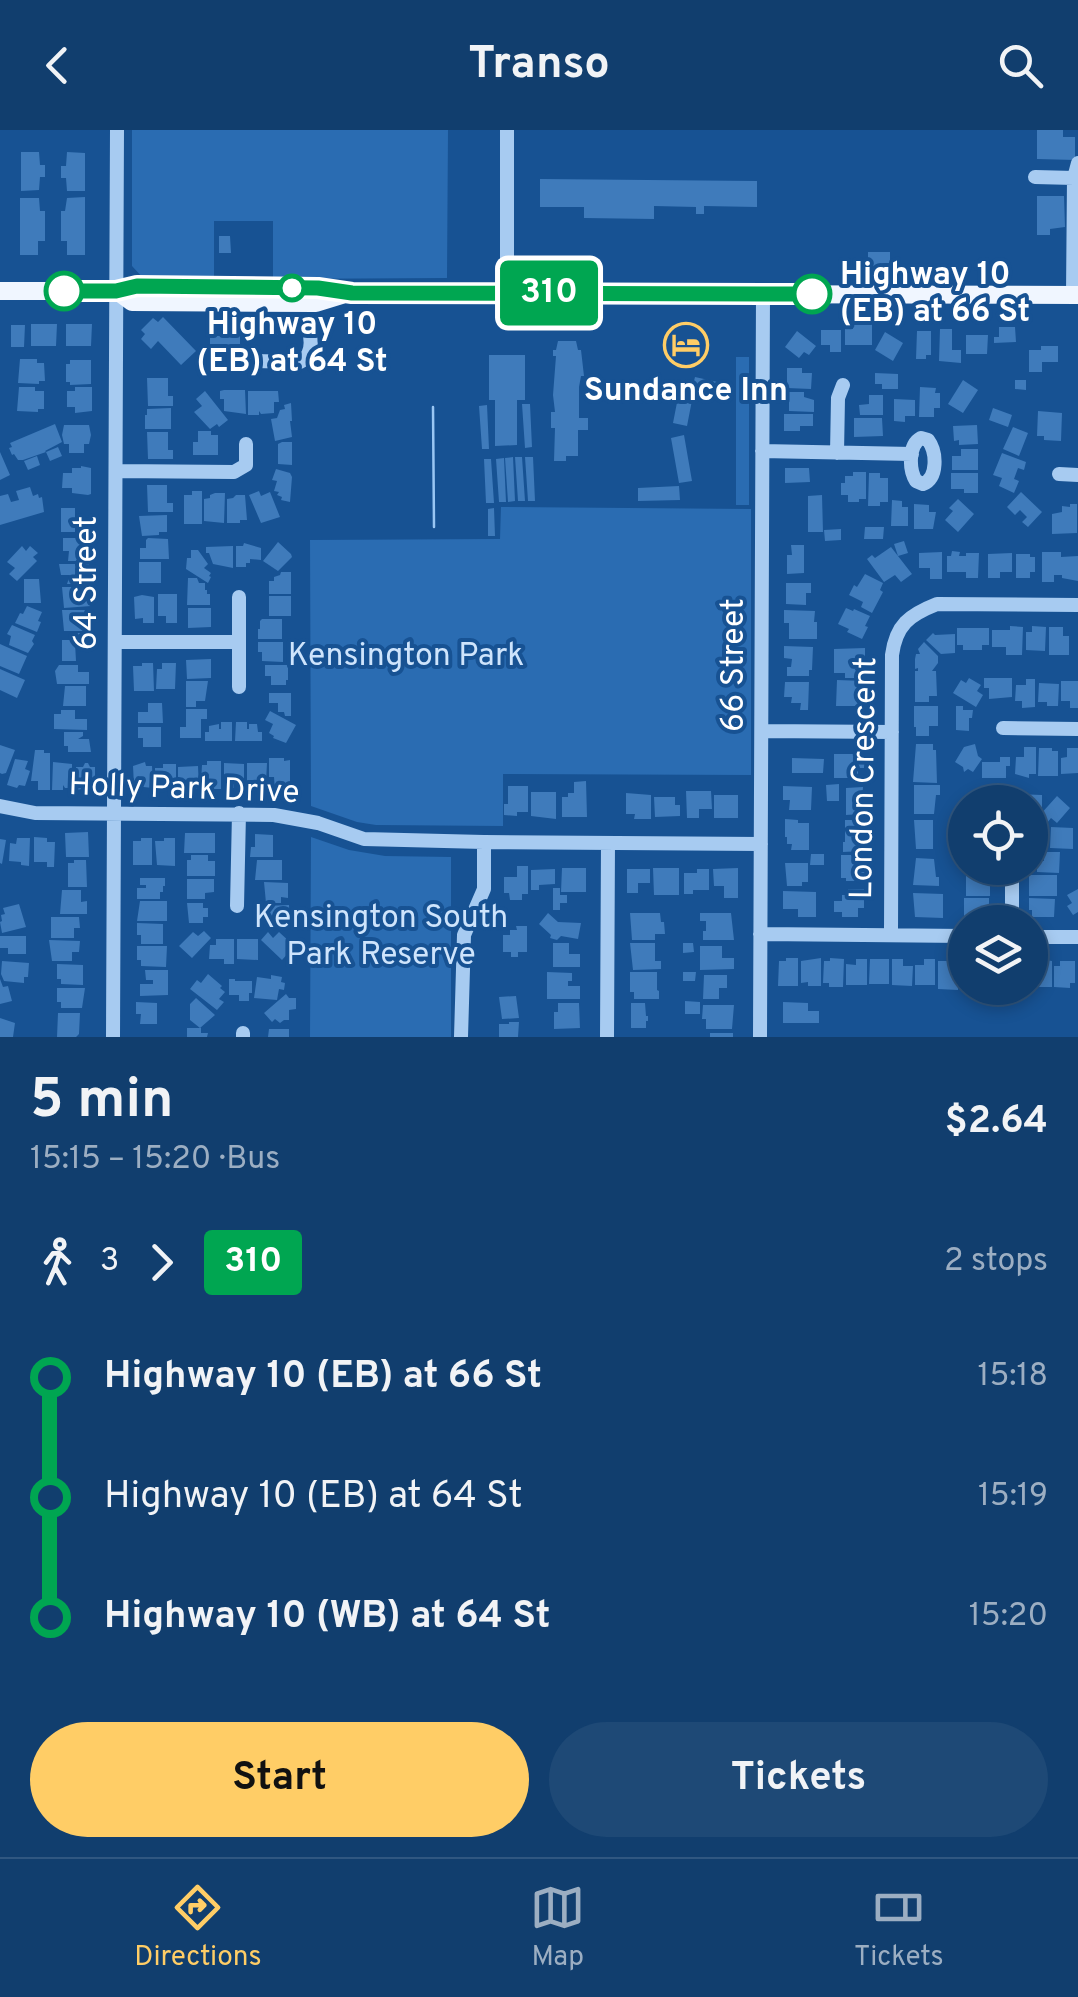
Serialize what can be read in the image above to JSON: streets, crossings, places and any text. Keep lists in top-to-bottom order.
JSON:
{
  "streets": {
    "street": [
      "64 Street",
      "66 Street",
      "London Crescent",
      "Holly Park Drive"
    ]
  },
  "crossings": [
    ["64 Street", "Holly Park Drive"],
    ["66 Street", "Holly Park Drive"]
  ],
  "parks": ["Kensington Park", "Kensington South Park Reserve"],
  "places": {
    "other": ["Highway 10 (EB) at 64 St", "Highway 10 (EB) at 66 St"],
    "hotel": ["Sundance Inn"]
  },
  "lines": ["bus line 310"],
  "page": {
    "header": "Transo",
    "on_map": "310",
    "heading": ["5 min", "15:15 – 15:20 · Bus", "$2.64"],
    "legs": ["3", "310", "2 stops"],
    "list": [
      {
        "name": "Highway 10 (EB) at 66 St",
        "value": "15:18"
      },
      {
        "name": "Highway 10 (EB) at 64 St",
        "value": "15:19"
      },
      {
        "name": "Highway 10 (WB) at 64 St",
        "value": "15:20"
      }
    ],
    "buttons": ["Start", "Tickets"],
    "tabs": ["Directions", "Map", "Tickets"]
  }
}
